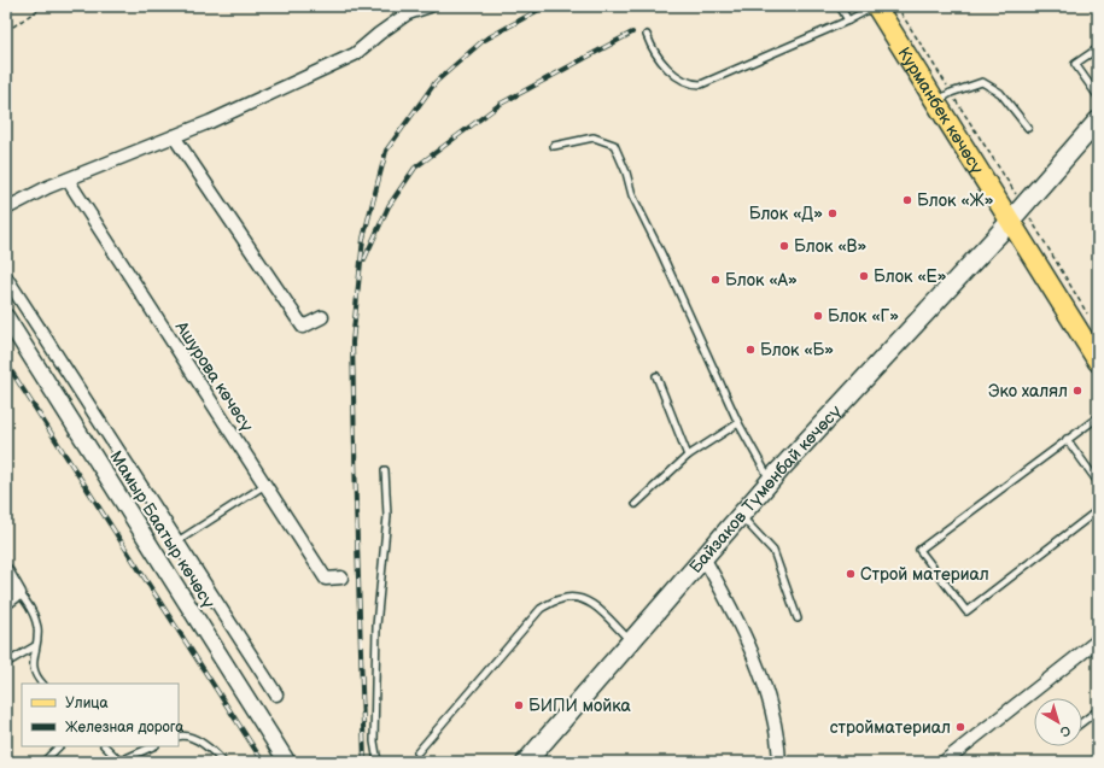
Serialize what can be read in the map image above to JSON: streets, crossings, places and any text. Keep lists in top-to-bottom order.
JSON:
{
  "streets": {
    "main road": ["Курманбек көчөсү", "Байзаков Түмөнбай көчөсү"],
    "street": ["Ашурова көчөсү", "Мамыр Баатыр көчөсү"]
  },
  "crossings": [
    ["Курманбек көчөсү", "Байзаков Түмөнбай көчөсү"]
  ],
  "places": [
    "Блок «Ж»",
    "Блок «Д»",
    "Блок «В»",
    "Блок «Е»",
    "Блок «А»",
    "Блок «Г»",
    "Блок «Б»",
    "Эко халял",
    "Строй материал",
    "БИПИ мойка",
    "стройматериал"
  ],
  "legend": ["Улица", "Железная дорога"],
  "north": "bottom right"
}
